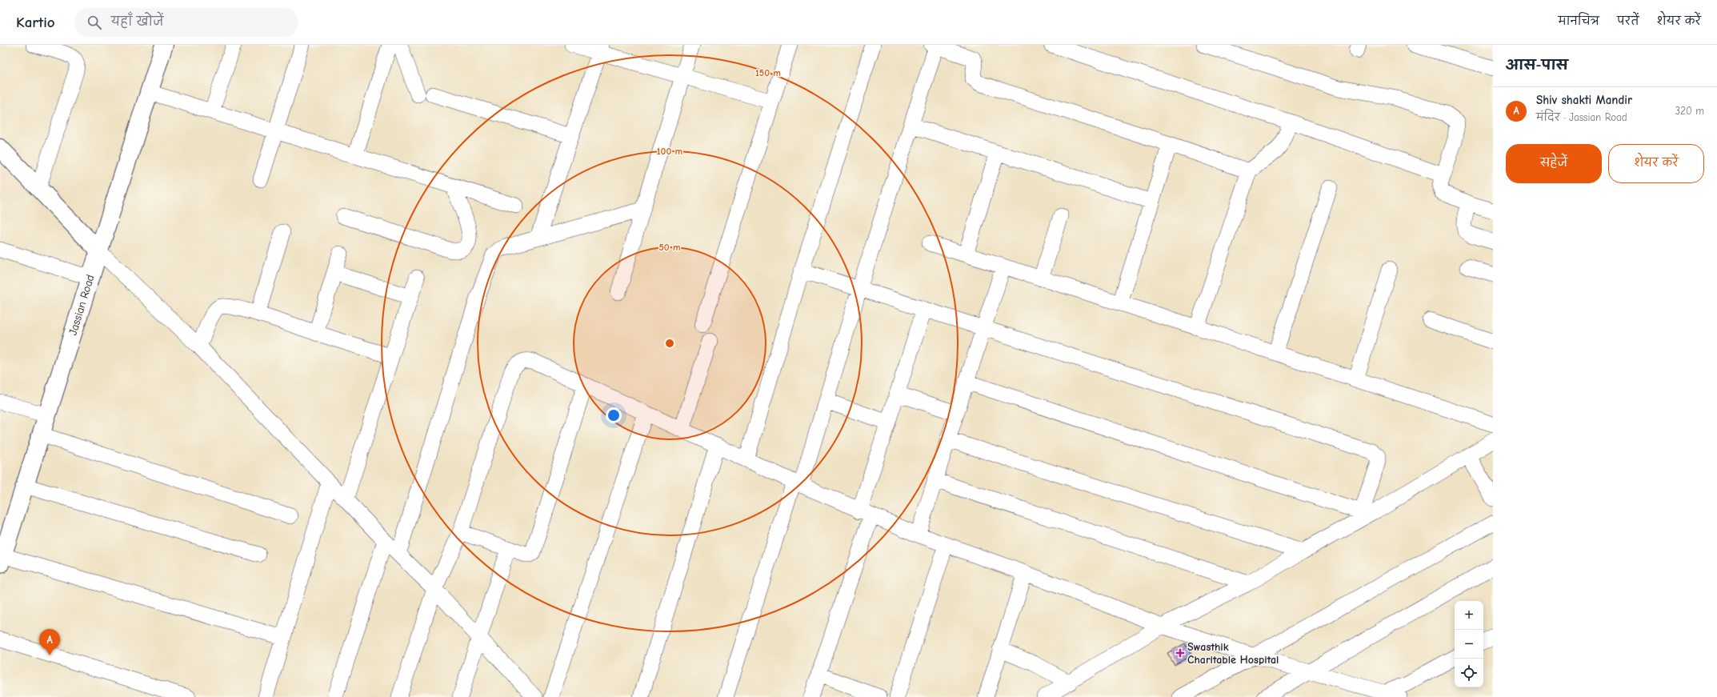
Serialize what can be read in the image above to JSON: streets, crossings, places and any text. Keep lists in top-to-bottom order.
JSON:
{
  "streets": {
    "street": ["Jassian Road"]
  },
  "places": {
    "health": ["Swasthik Charitable Hospital"]
  },
  "page": {
    "header": "Kartio",
    "search": "यहाँ खोजें",
    "nav": ["मानचित्र", "परतें", "शेयर करें"],
    "heading": "आस-पास",
    "list": [
      {
        "mark": "A",
        "name": "Shiv shakti Mandir",
        "note": "मंदिर · Jassian Road",
        "value": "320 m"
      }
    ],
    "buttons": ["सहेजें", "शेयर करें"],
    "map_buttons": ["+", "−"],
    "pins": "A"
  },
  "rings": ["150 m", "100 m", "50 m"]
}
